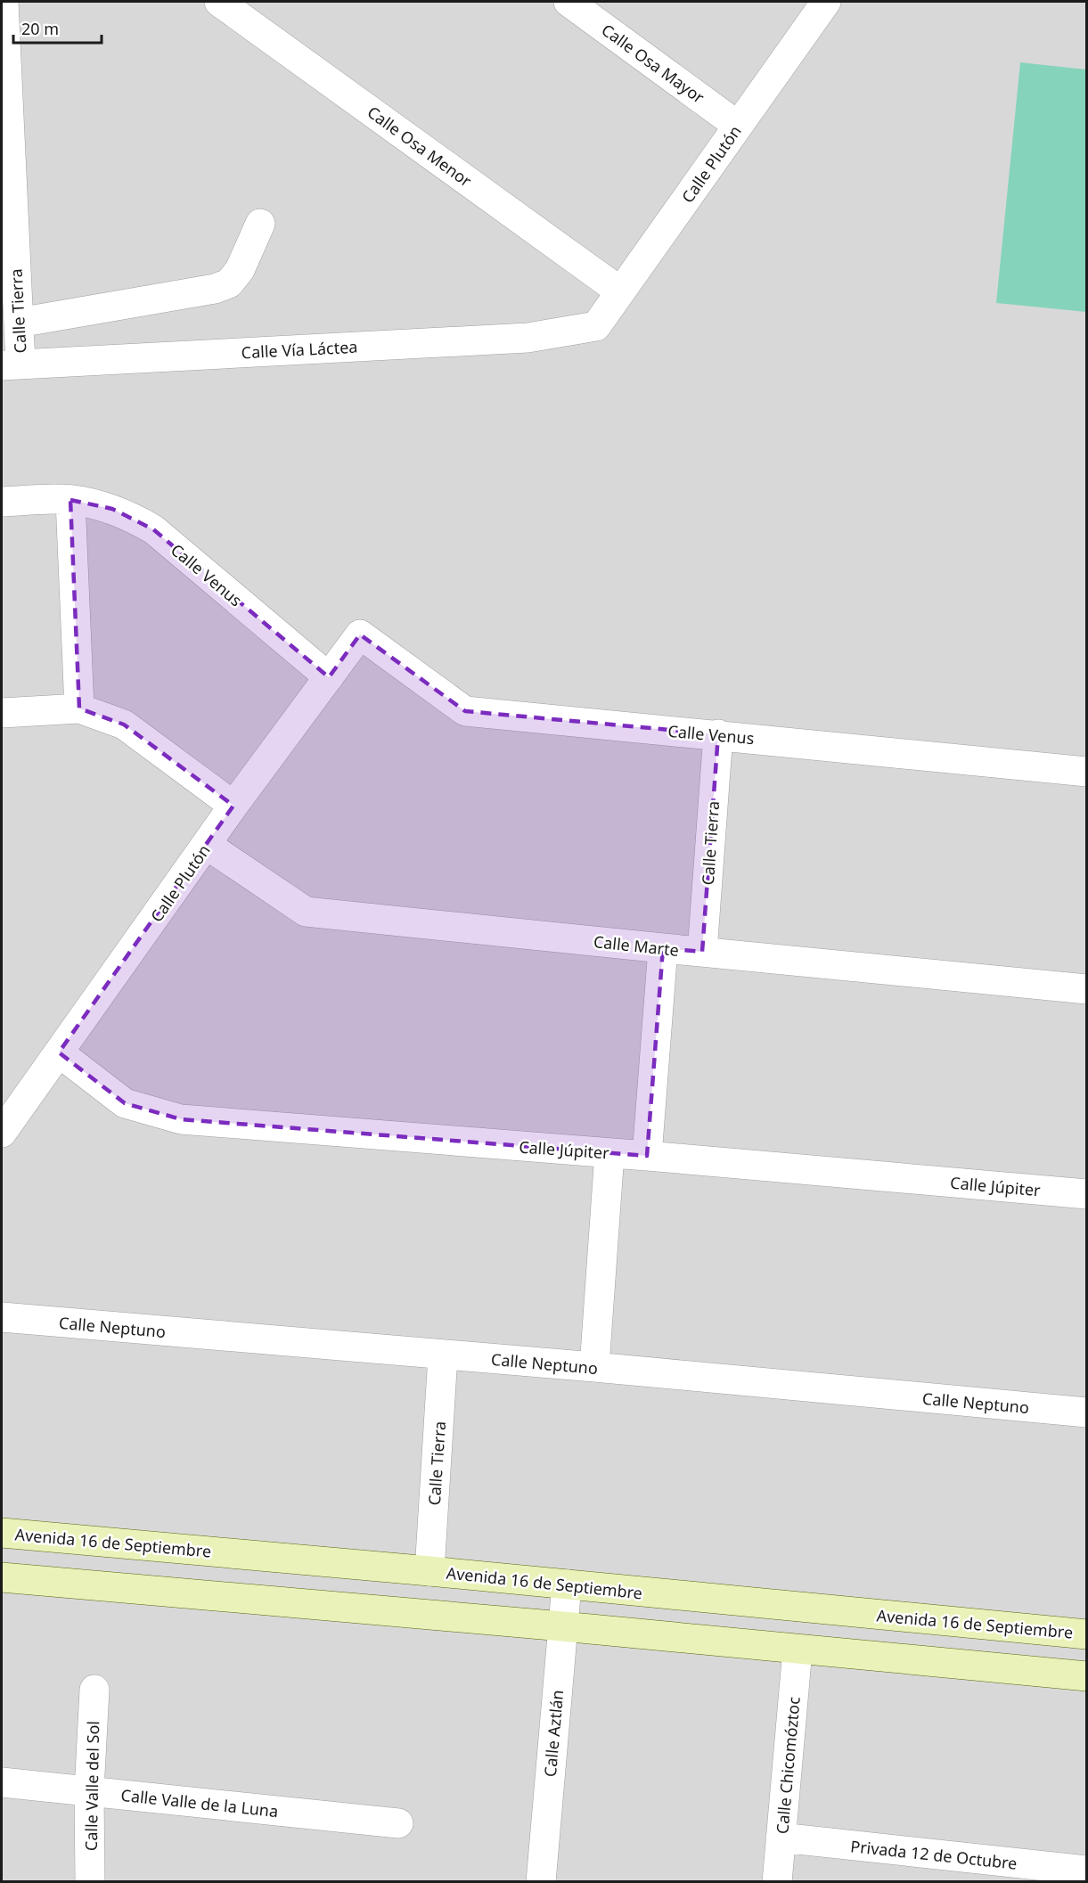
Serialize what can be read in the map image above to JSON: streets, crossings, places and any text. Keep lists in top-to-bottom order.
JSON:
{
  "streets": {
    "street": [
      "Calle Osa Mayor",
      "Calle Osa Menor",
      "Calle Plutón",
      "Calle Tierra",
      "Calle Vía Láctea",
      "Calle Venus",
      "Calle Marte",
      "Calle Júpiter",
      "Calle Neptuno",
      "Avenida 16 de Septiembre",
      "Calle Aztlán",
      "Calle Chicomóztoc",
      "Calle Valle del Sol",
      "Calle Valle de la Luna",
      "Privada 12 de Octubre"
    ]
  },
  "crossings": [
    ["Calle Osa Mayor", "Calle Plutón"],
    ["Calle Osa Menor", "Calle Plutón"],
    ["Calle Plutón", "Calle Vía Láctea"],
    ["Calle Plutón", "Calle Venus"],
    ["Calle Plutón", "Calle Marte"],
    ["Calle Plutón", "Calle Júpiter"],
    ["Calle Tierra", "Calle Vía Láctea"],
    ["Calle Tierra", "Calle Venus"],
    ["Calle Tierra", "Calle Marte"],
    ["Calle Tierra", "Calle Neptuno"],
    ["Calle Tierra", "Avenida 16 de Septiembre"],
    ["Avenida 16 de Septiembre", "Calle Aztlán"],
    ["Calle Chicomóztoc", "Privada 12 de Octubre"],
    ["Calle Valle del Sol", "Calle Valle de la Luna"]
  ],
  "scale_bar": "20 m"
}
